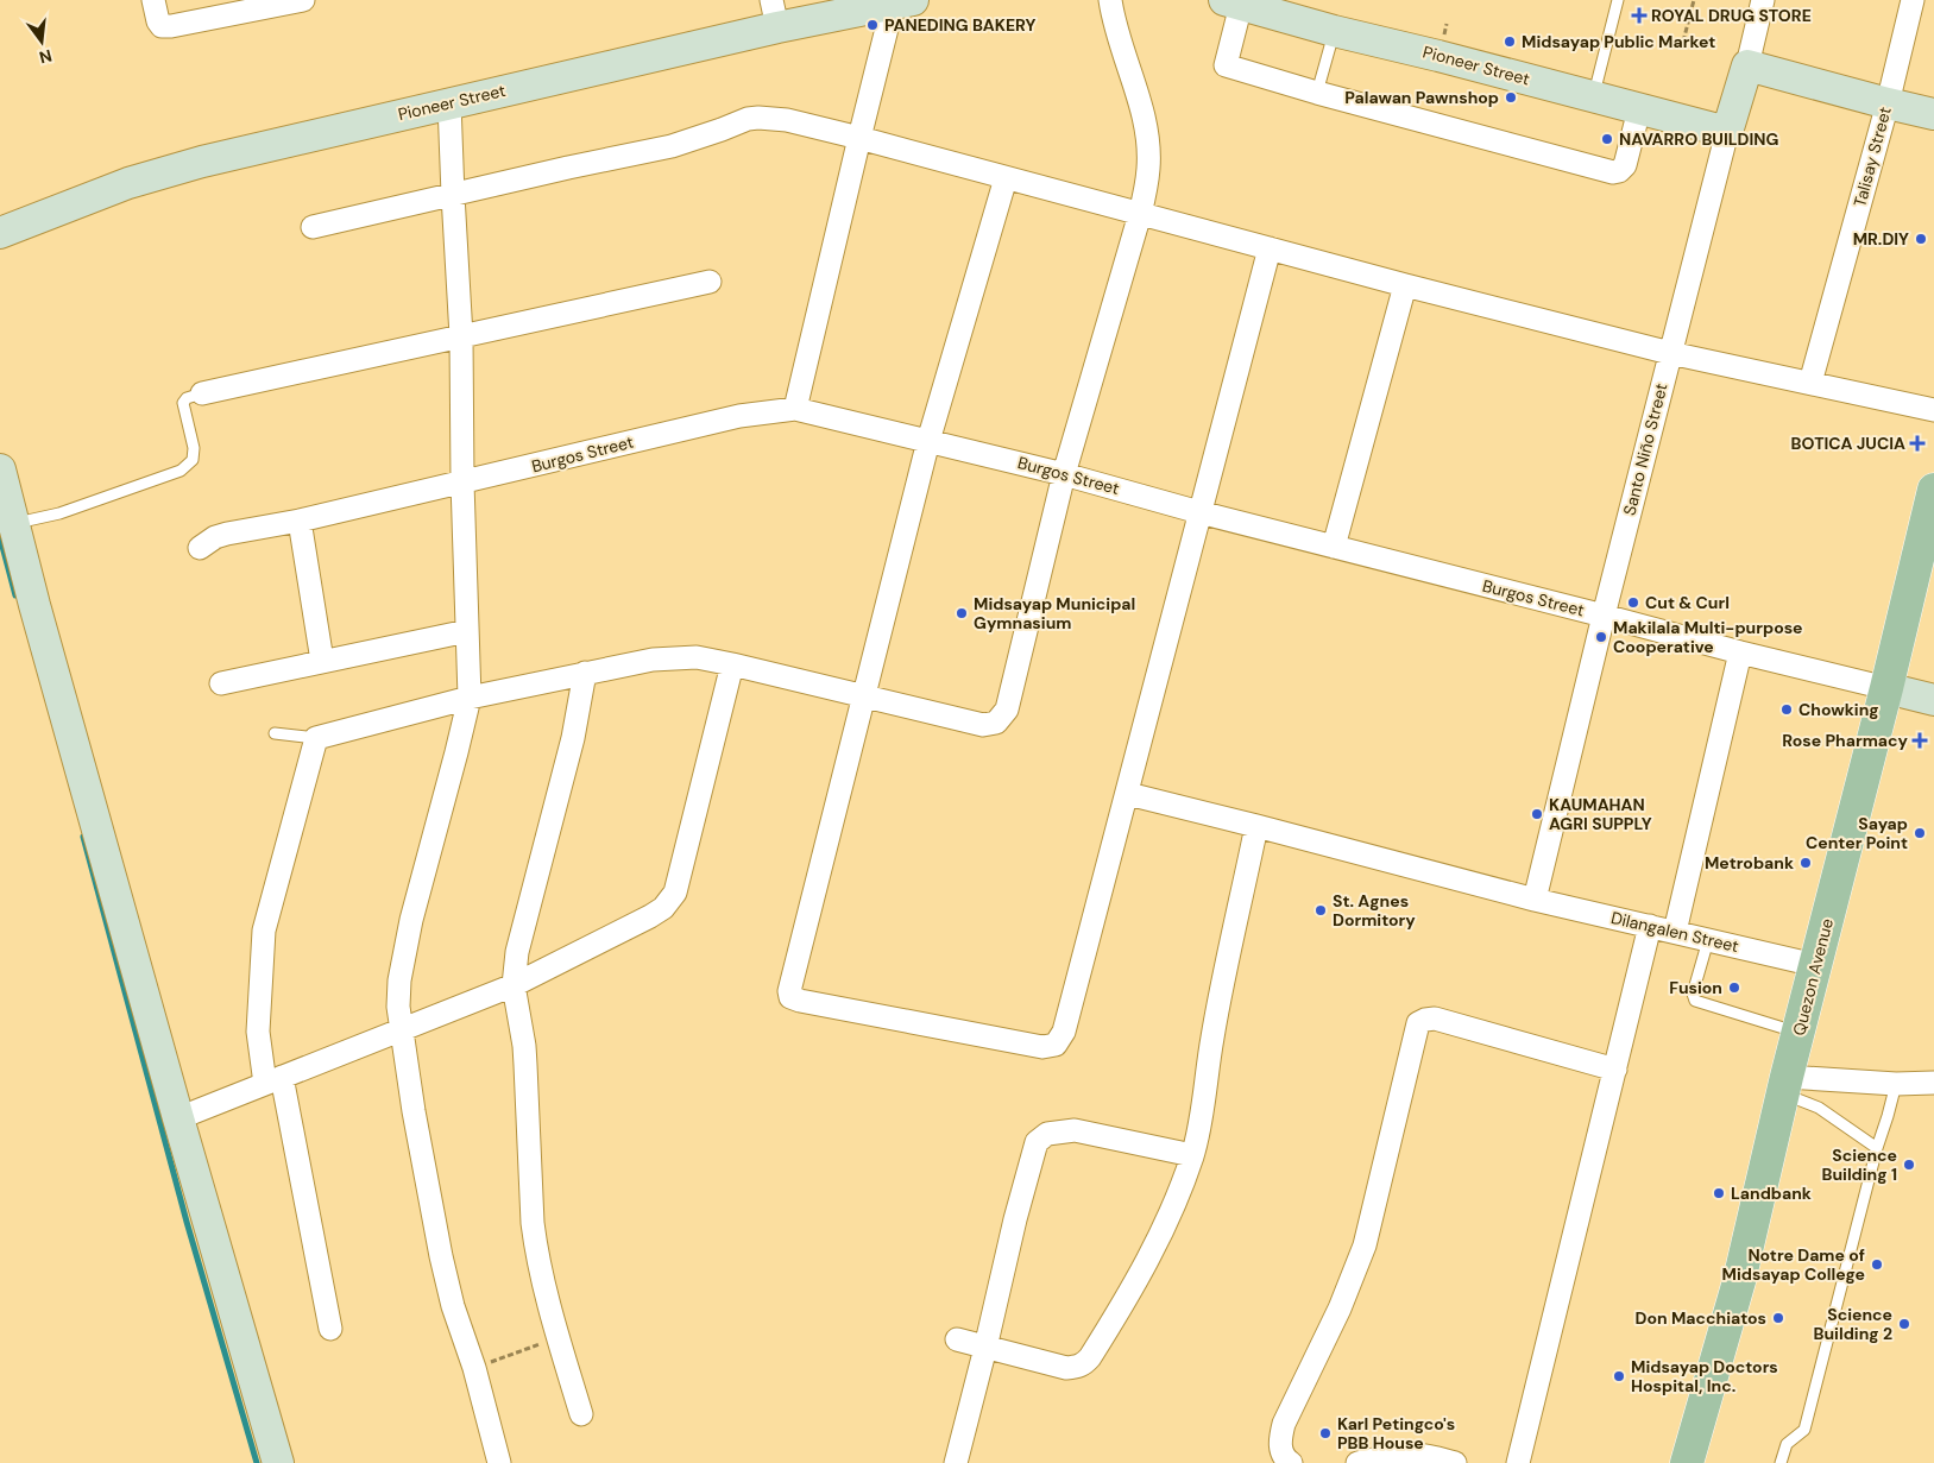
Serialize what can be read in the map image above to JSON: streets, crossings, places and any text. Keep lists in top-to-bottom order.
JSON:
{
  "streets": {
    "main road": [
      "Pioneer Street",
      "Santo Niño Street",
      "Burgos Street",
      "Quezon Avenue"
    ],
    "street": ["Talisay Street", "Dilangalen Street"]
  },
  "crossings": [
    ["Pioneer Street", "Santo Niño Street"],
    ["Santo Niño Street", "Burgos Street"],
    ["Santo Niño Street", "Dilangalen Street"],
    ["Burgos Street", "Quezon Avenue"],
    ["Dilangalen Street", "Quezon Avenue"]
  ],
  "places": {
    "health": ["ROYAL DRUG STORE", "BOTICA JUCIA", "Rose Pharmacy"],
    "other": [
      "PANEDING BAKERY",
      "Midsayap Public Market",
      "Palawan Pawnshop",
      "NAVARRO BUILDING",
      "MR.DIY",
      "Cut & Curl",
      "Midsayap Municipal Gymnasium",
      "Makilala Multi-purpose Cooperative",
      "Chowking",
      "KAUMAHAN AGRI SUPPLY",
      "Sayap Center Point",
      "Metrobank",
      "St. Agnes Dormitory",
      "Fusion",
      "Science Building 1",
      "Landbank",
      "Notre Dame of Midsayap College",
      "Don Macchiatos",
      "Science Building 2",
      "Midsayap Doctors Hospital, Inc.",
      "Karl Petingco's PBB House"
    ]
  },
  "north": "bottom"
}
